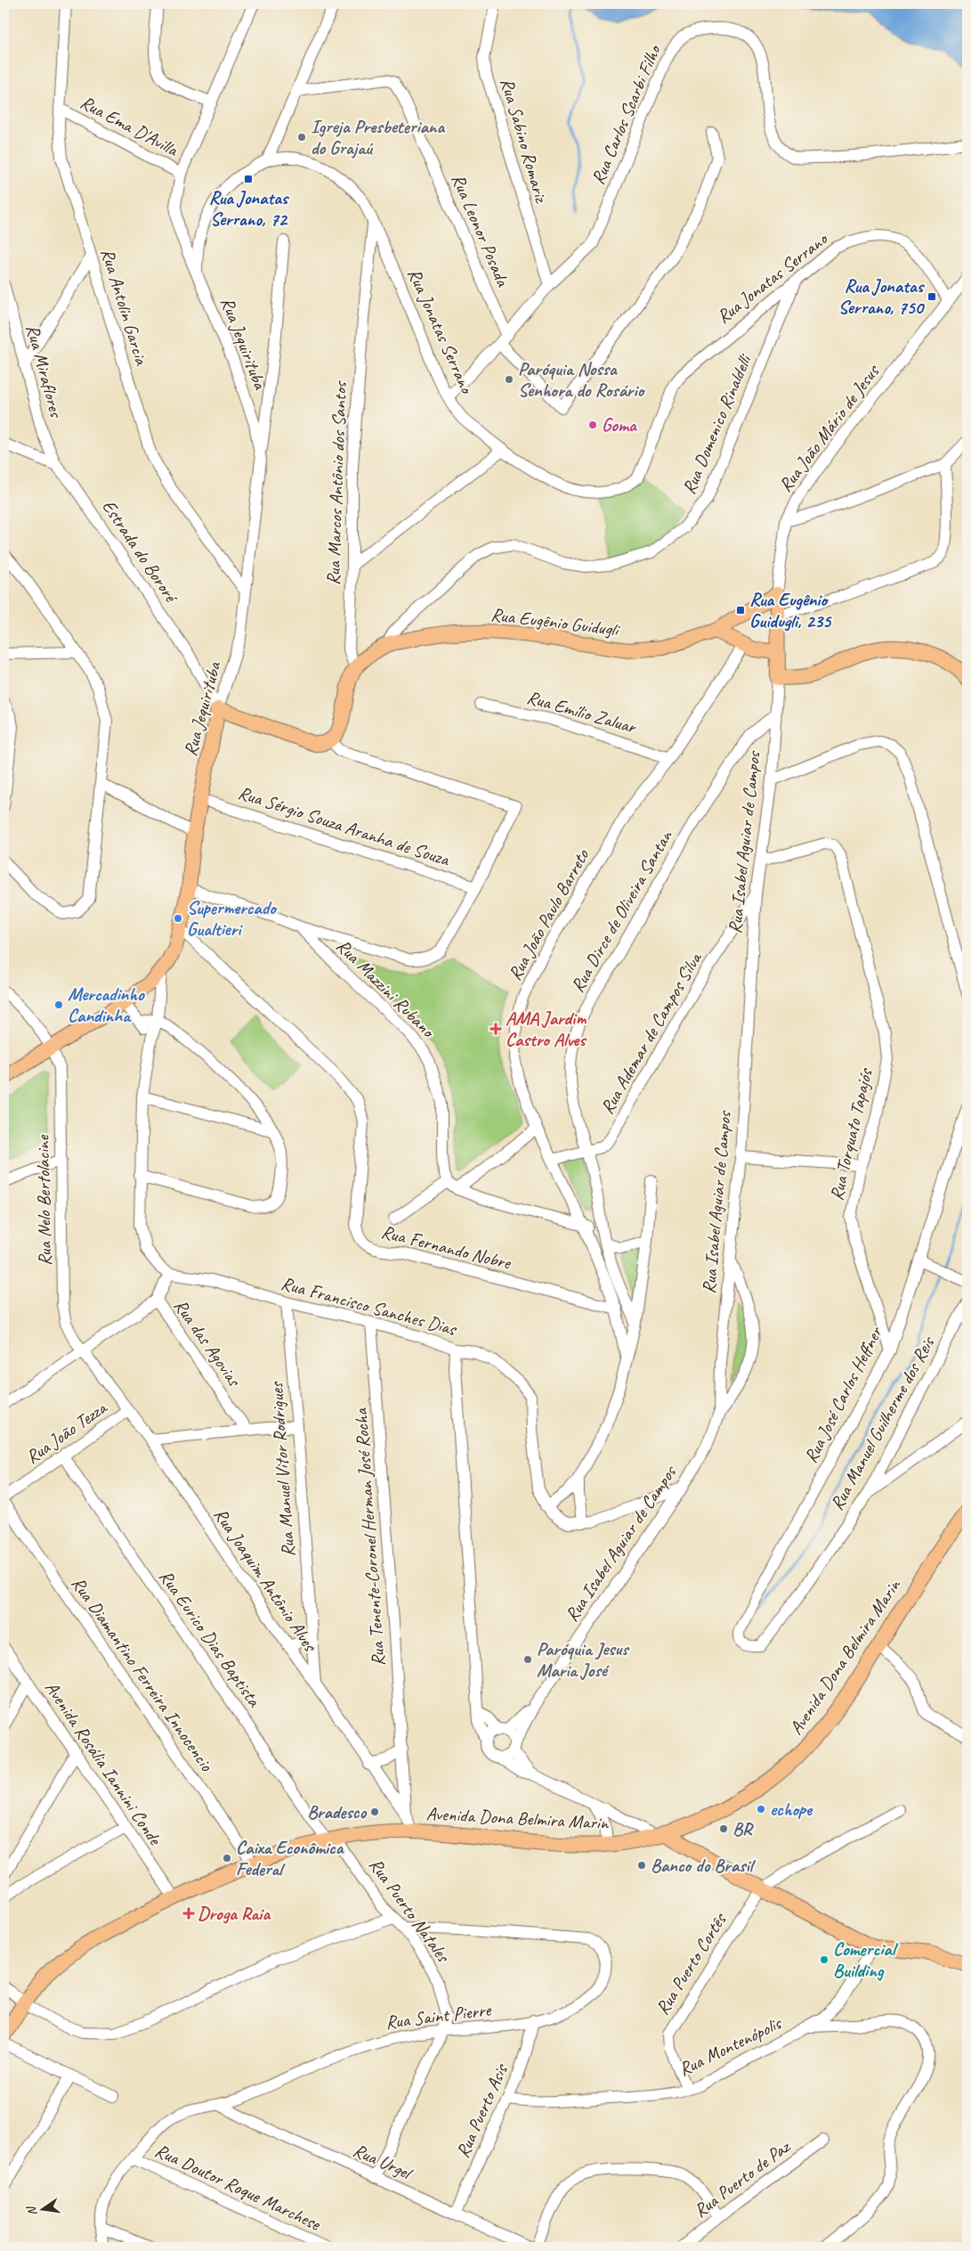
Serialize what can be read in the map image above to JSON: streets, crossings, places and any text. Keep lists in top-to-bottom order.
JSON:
{
  "streets": {
    "main road": [
      "Rua Jequirituba",
      "Rua João Mário de Jesus",
      "Rua Eugênio Guidugli",
      "Rua Isabel Aguiar de Campos",
      "Avenida Dona Belmira Marin"
    ],
    "street": [
      "Rua Carlos Scarbi Filho",
      "Rua Ema D'Avilla",
      "Rua Sabino Romariz",
      "Rua Leonor Posada",
      "Rua Jonatas Serrano",
      "Rua Antolin Garcia",
      "Rua Miraflores",
      "Rua Domenico Rinaldelli",
      "Rua Marcos Antônio dos Santos",
      "Estrada do Bororé",
      "Rua Emílio Zaluar",
      "Rua Sérgio Souza Aranha de Souza",
      "Rua Dirce de Oliveira Santan",
      "Rua João Paulo Barreto",
      "Rua Mazzini Rubano",
      "Rua Ademar de Campos Silva",
      "Rua Torquato Tapajós",
      "Rua Nelo Bertolacine",
      "Rua Fernando Nobre",
      "Rua Francisco Sanches Dias",
      "Rua das Agovias",
      "Rua José Carlos Heffner",
      "Rua Manuel Guilherme dos Reis",
      "Rua João Tezza",
      "Rua Manuel Vitor Rodrigues",
      "Rua Tenente-Coronel Herman José Rocha",
      "Rua Joaquim Antônio Alves",
      "Rua Eurico Dias Baptista",
      "Rua Diamantino Ferreira Innocencio",
      "Avenida Rosália Iannini Conde",
      "Rua Puerto Natales",
      "Rua Puerto Cortês",
      "Rua Saint Pierre",
      "Rua Montenópolis",
      "Rua Puerto Asis",
      "Rua Urgel",
      "Rua Puerto de Paz",
      "Rua Doutor Roque Marchese"
    ]
  },
  "crossings": [
    ["Rua Carlos Scarbi Filho", "Rua Sabino Romariz"],
    ["Rua Carlos Scarbi Filho", "Rua Leonor Posada"],
    ["Rua Carlos Scarbi Filho", "Rua Jonatas Serrano"],
    ["Rua Ema D'Avilla", "Rua Antolin Garcia"],
    ["Rua Jonatas Serrano", "Rua Jequirituba"],
    ["Rua Jonatas Serrano", "Rua Domenico Rinaldelli"],
    ["Rua Jonatas Serrano", "Rua João Mário de Jesus"],
    ["Rua Jonatas Serrano", "Rua Marcos Antônio dos Santos"],
    ["Rua Antolin Garcia", "Rua Jequirituba"],
    ["Rua Jequirituba", "Estrada do Bororé"],
    ["Rua Jequirituba", "Rua Sérgio Souza Aranha de Souza"],
    ["Rua Jequirituba", "Rua Nelo Bertolacine"],
    ["Rua Jequirituba", "Rua Fernando Nobre"],
    ["Rua Miraflores", "Estrada do Bororé"],
    ["Rua Domenico Rinaldelli", "Rua Eugênio Guidugli"],
    ["Rua João Mário de Jesus", "Rua Eugênio Guidugli"],
    ["Rua João Mário de Jesus", "Rua Isabel Aguiar de Campos"],
    ["Rua Marcos Antônio dos Santos", "Rua Eugênio Guidugli"],
    ["Rua Emílio Zaluar", "Rua João Paulo Barreto"],
    ["Rua Isabel Aguiar de Campos", "Rua Dirce de Oliveira Santan"],
    ["Rua Isabel Aguiar de Campos", "Rua Ademar de Campos Silva"],
    ["Rua Isabel Aguiar de Campos", "Rua Torquato Tapajós"],
    ["Rua Isabel Aguiar de Campos", "Rua Francisco Sanches Dias"],
    ["Rua Dirce de Oliveira Santan", "Rua Ademar de Campos Silva"],
    ["Rua João Paulo Barreto", "Rua Ademar de Campos Silva"],
    ["Rua João Paulo Barreto", "Rua Fernando Nobre"],
    ["Rua Torquato Tapajós", "Rua José Carlos Heffner"],
    ["Rua Nelo Bertolacine", "Rua Joaquim Antônio Alves"],
    ["Rua Francisco Sanches Dias", "Rua das Agovias"],
    ["Rua Francisco Sanches Dias", "Rua Manuel Vitor Rodrigues"],
    ["Rua Francisco Sanches Dias", "Rua Tenente-Coronel Herman José Rocha"],
    ["Rua José Carlos Heffner", "Rua Manuel Guilherme dos Reis"],
    ["Rua João Tezza", "Rua Joaquim Antônio Alves"],
    ["Rua João Tezza", "Rua Eurico Dias Baptista"],
    ["Rua Manuel Vitor Rodrigues", "Rua Joaquim Antônio Alves"],
    ["Rua Tenente-Coronel Herman José Rocha", "Rua Joaquim Antônio Alves"],
    ["Rua Joaquim Antônio Alves", "Avenida Dona Belmira Marin"],
    ["Rua Eurico Dias Baptista", "Avenida Dona Belmira Marin"],
    ["Rua Eurico Dias Baptista", "Rua Puerto Natales"],
    ["Avenida Dona Belmira Marin", "Rua Diamantino Ferreira Innocencio"],
    ["Avenida Dona Belmira Marin", "Avenida Rosália Iannini Conde"],
    ["Avenida Dona Belmira Marin", "Rua Puerto Natales"],
    ["Rua Puerto Natales", "Rua Saint Pierre"],
    ["Rua Puerto Natales", "Rua Urgel"],
    ["Rua Puerto Cortês", "Rua Montenópolis"],
    ["Rua Saint Pierre", "Rua Puerto Asis"],
    ["Rua Saint Pierre", "Rua Urgel"],
    ["Rua Saint Pierre", "Rua Doutor Roque Marchese"],
    ["Rua Montenópolis", "Rua Puerto Asis"],
    ["Rua Puerto Asis", "Rua Urgel"]
  ],
  "places": {
    "other": [
      "Igreja Presbeteriana do Grajaú",
      "Paróquia Nossa Senhora do Rosário",
      "Goma",
      "Supermercado Gualtieri",
      "Mercadinho Candinha",
      "Paróquia Jesus Maria José",
      "echope",
      "Bradesco",
      "BR",
      "Caixa Econômica Federal",
      "Banco do Brasil",
      "Comercial Building"
    ],
    "transit": ["Rua Jonatas Serrano, 72", "Rua Jonatas Serrano, 750", "Rua Eugênio Guidugli, 235"],
    "health": ["AMA Jardim Castro Alves", "Droga Raia"]
  },
  "north": "left"
}
